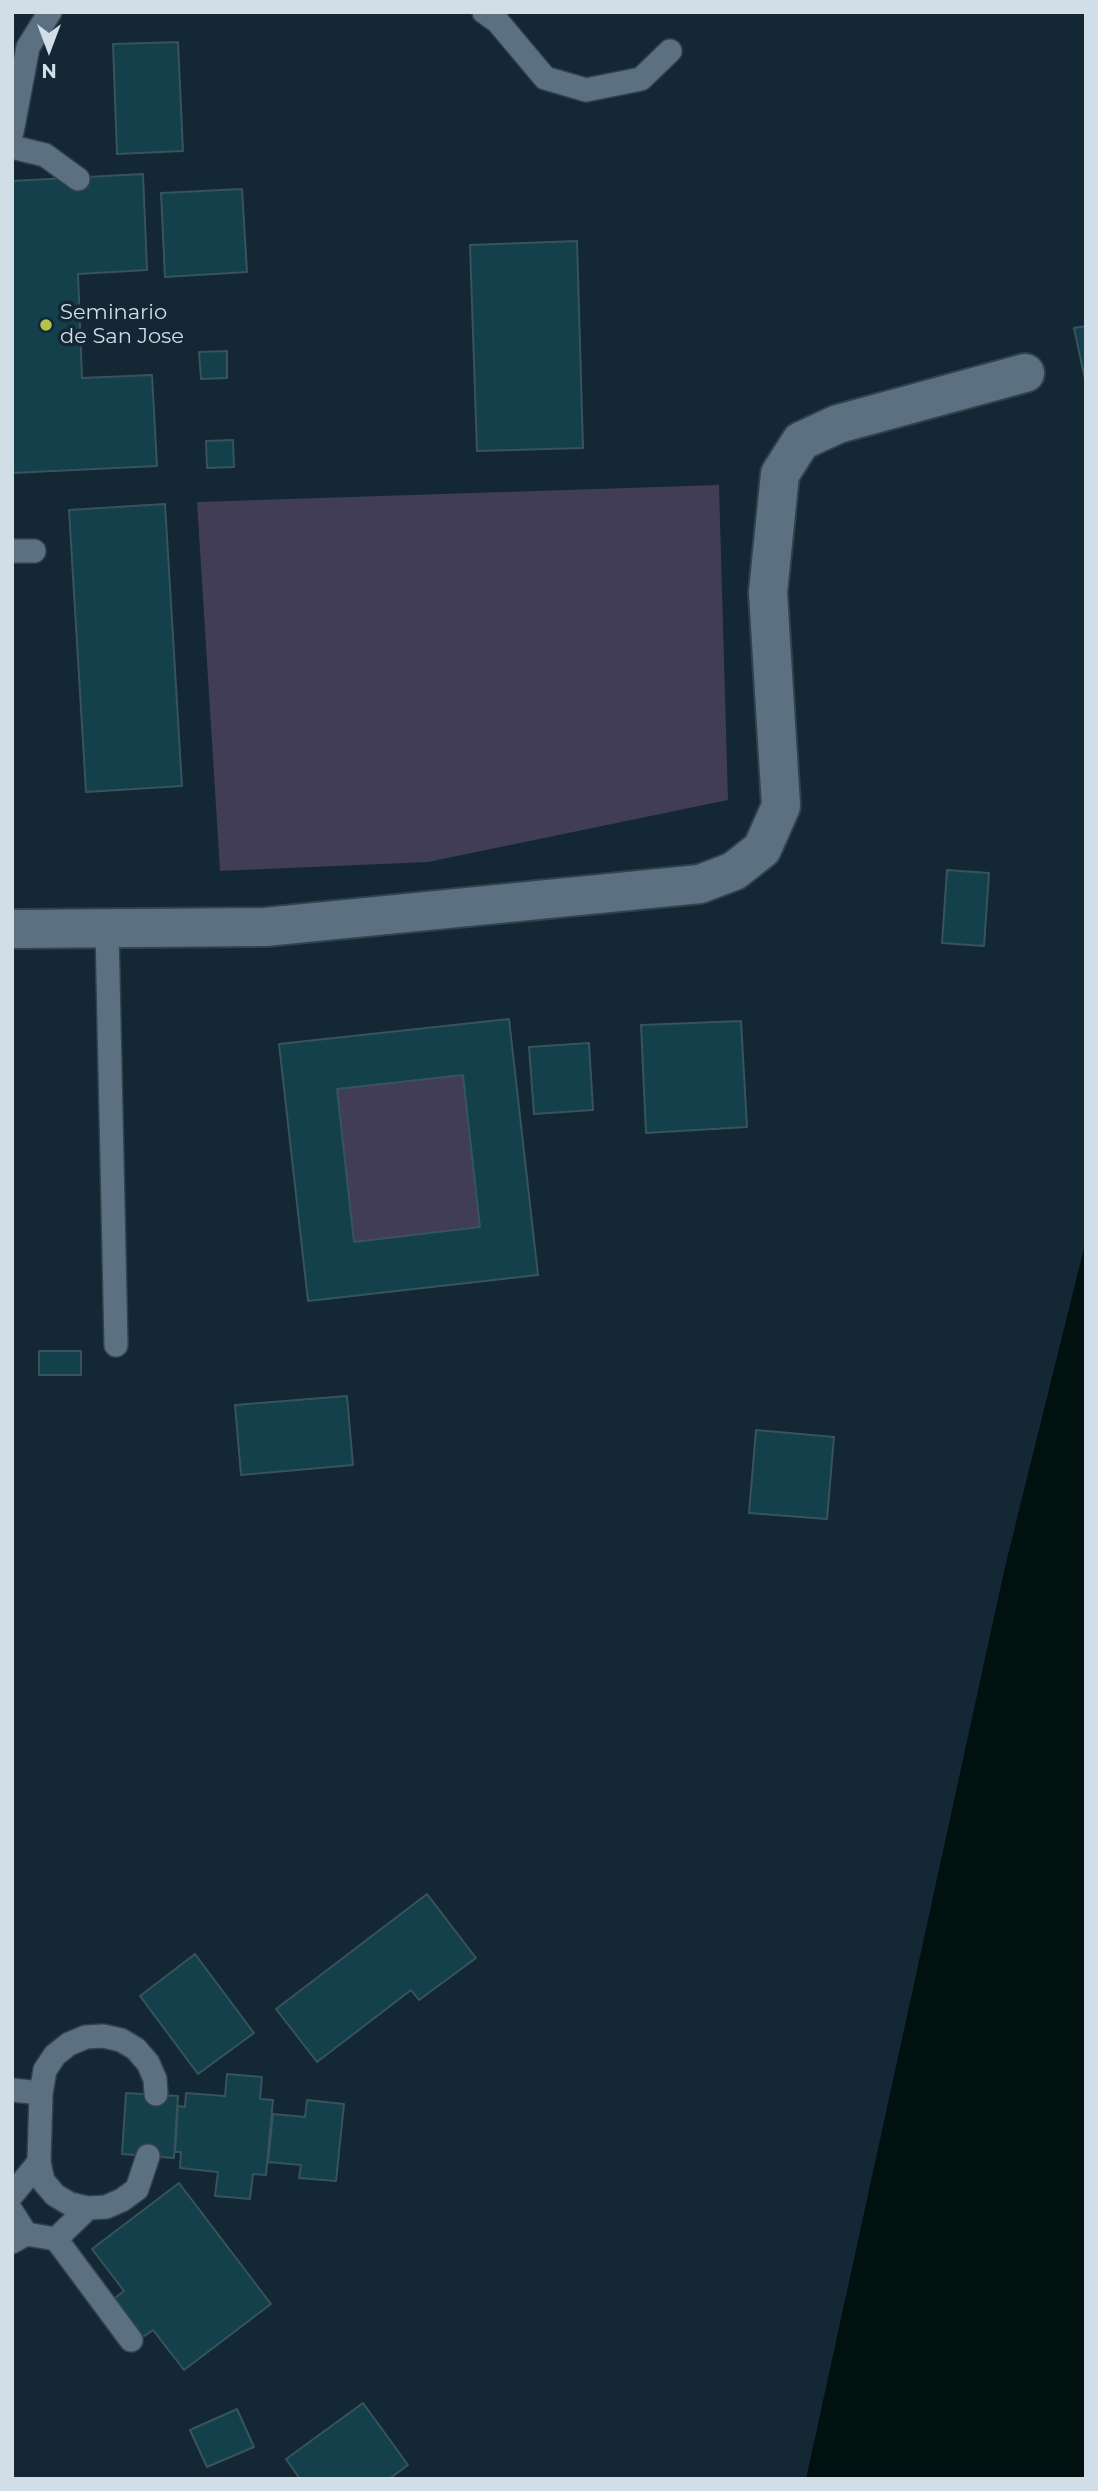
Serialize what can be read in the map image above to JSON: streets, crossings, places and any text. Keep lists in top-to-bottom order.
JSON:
{
  "places": ["Seminario de San Jose"],
  "north": "bottom"
}
